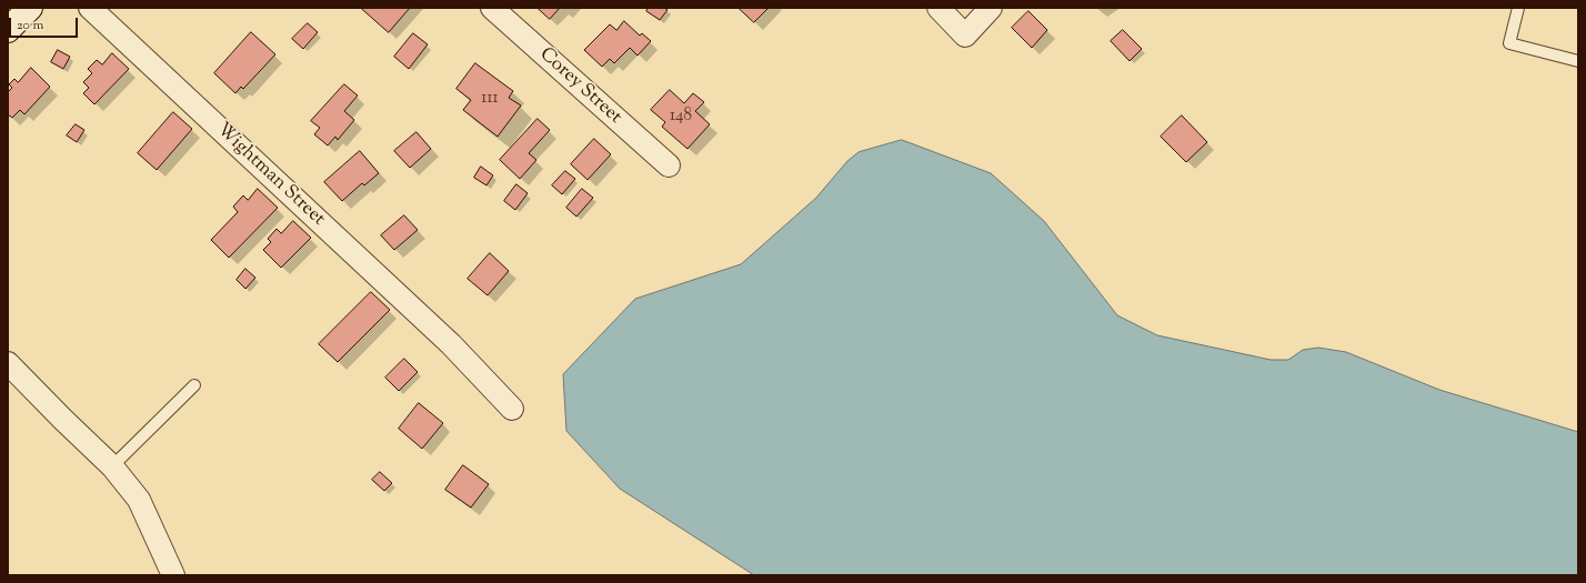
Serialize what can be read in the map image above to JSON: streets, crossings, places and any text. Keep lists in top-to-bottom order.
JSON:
{
  "streets": {
    "street": ["Corey Street", "Wightman Street"]
  },
  "house_numbers": ["111", "148"],
  "scale_bar": "20 m"
}
